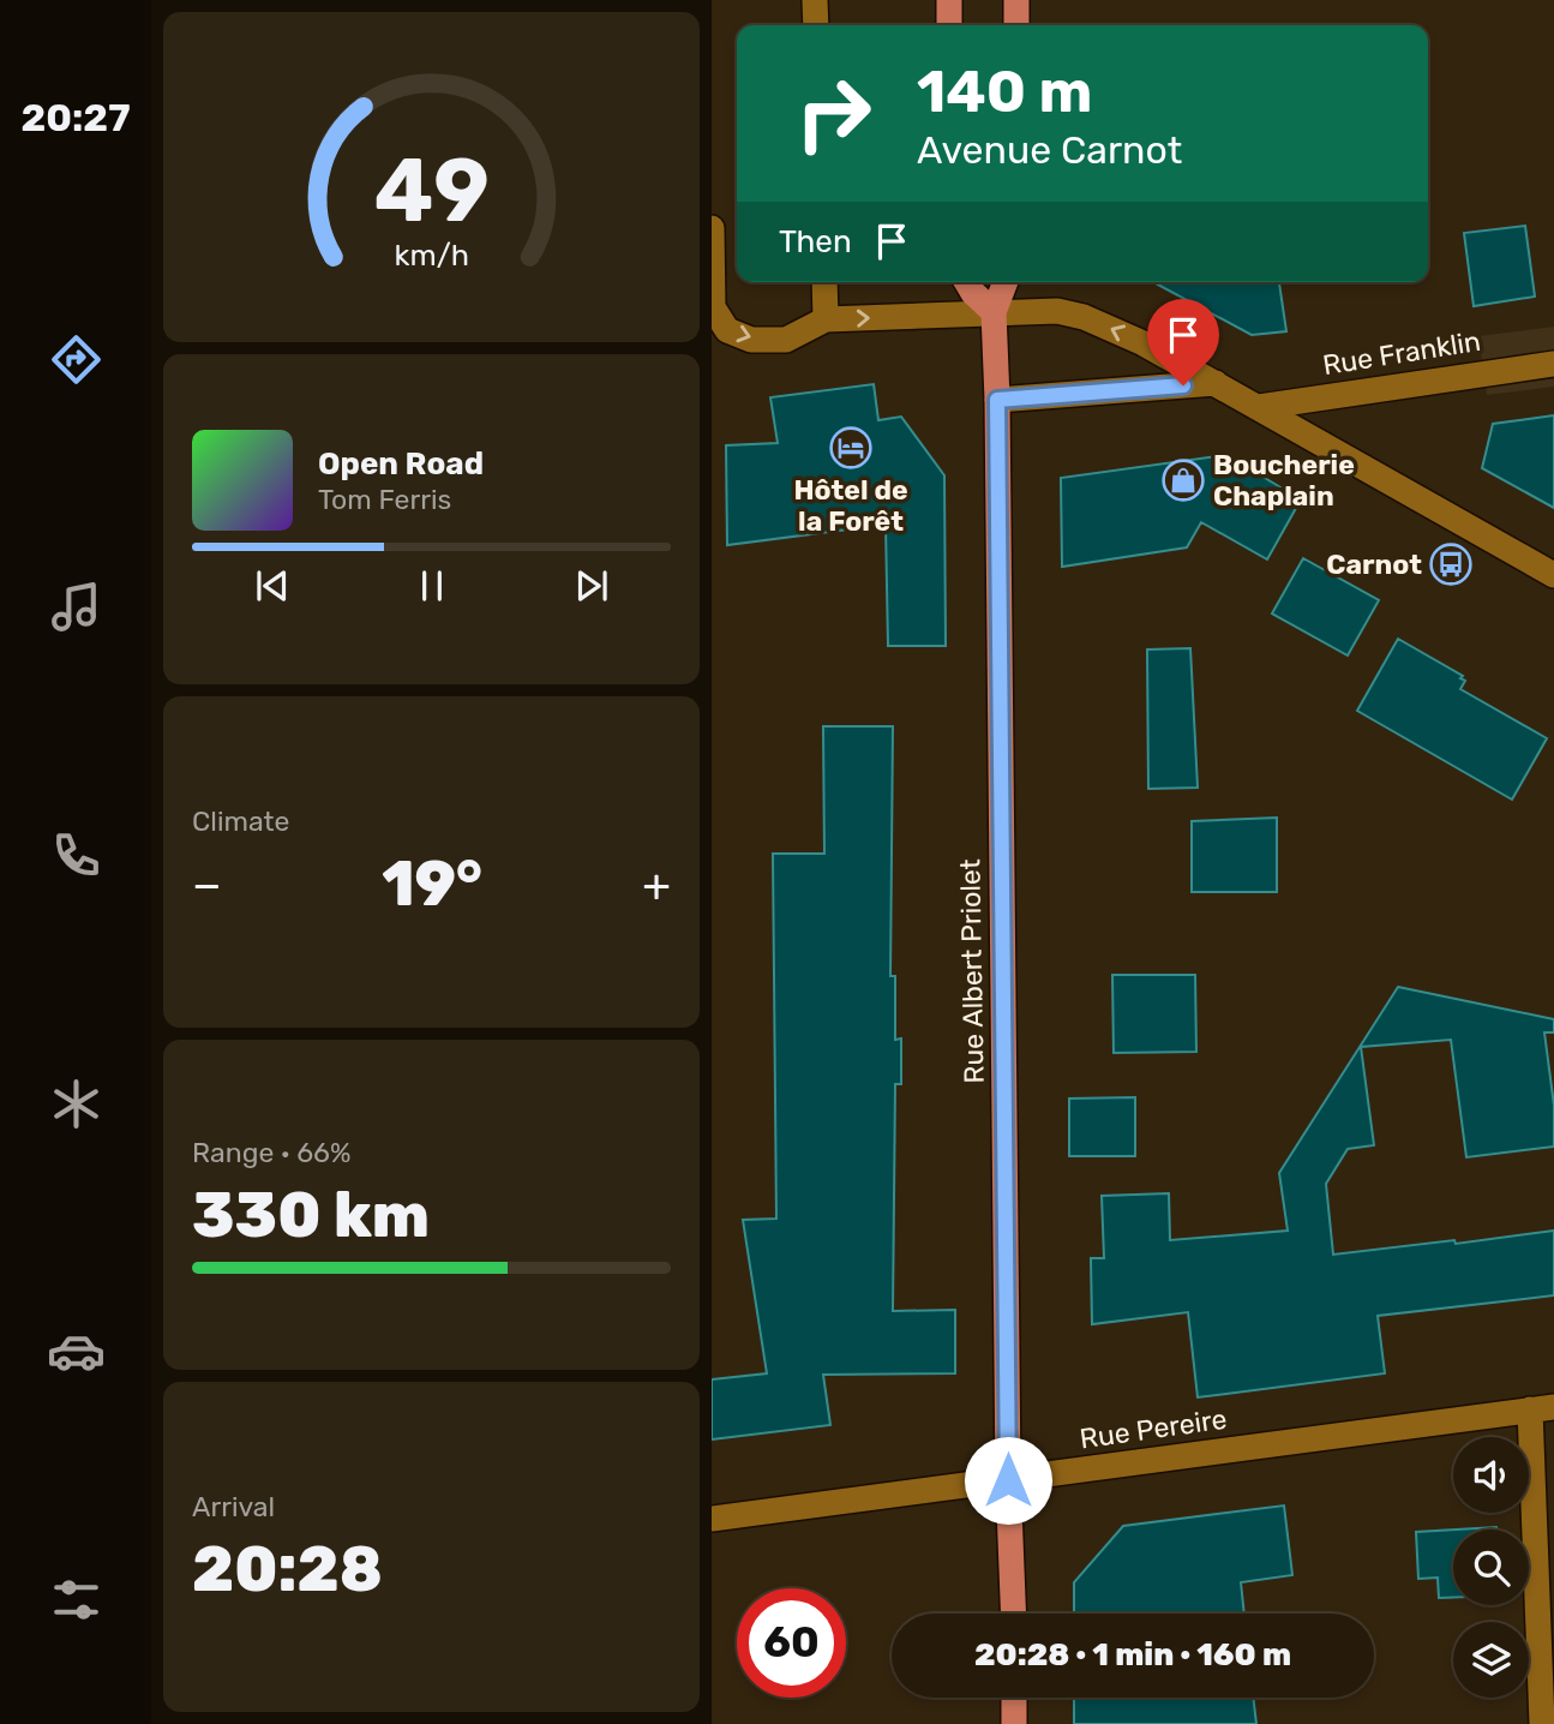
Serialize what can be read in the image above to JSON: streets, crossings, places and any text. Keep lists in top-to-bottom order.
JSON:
{
  "streets": {
    "main road": ["Rue Albert Priolet"],
    "street": ["Rue Franklin", "Rue Pereire"]
  },
  "crossings": [
    ["Rue Albert Priolet", "Rue Pereire"]
  ],
  "places": {
    "hotel": ["Hôtel de la Forêt"],
    "shop": ["Boucherie Chaplain"],
    "bus stop": ["Carnot"]
  },
  "page": {
    "tabs": "20:27",
    "turn": ["140 m", "Avenue Carnot"],
    "then": "Then",
    "song": ["Open Road", "Tom Ferris"],
    "tile": [
      "Climate",
      ["Range · 66%", "330 km"],
      ["Arrival", "20:28"]
    ],
    "heat": ["−", "19°", "+"],
    "limit": "60",
    "trip": "20:28 · 1 min · 160 m",
    "gauge": ["49", "km/h"]
  }
}
